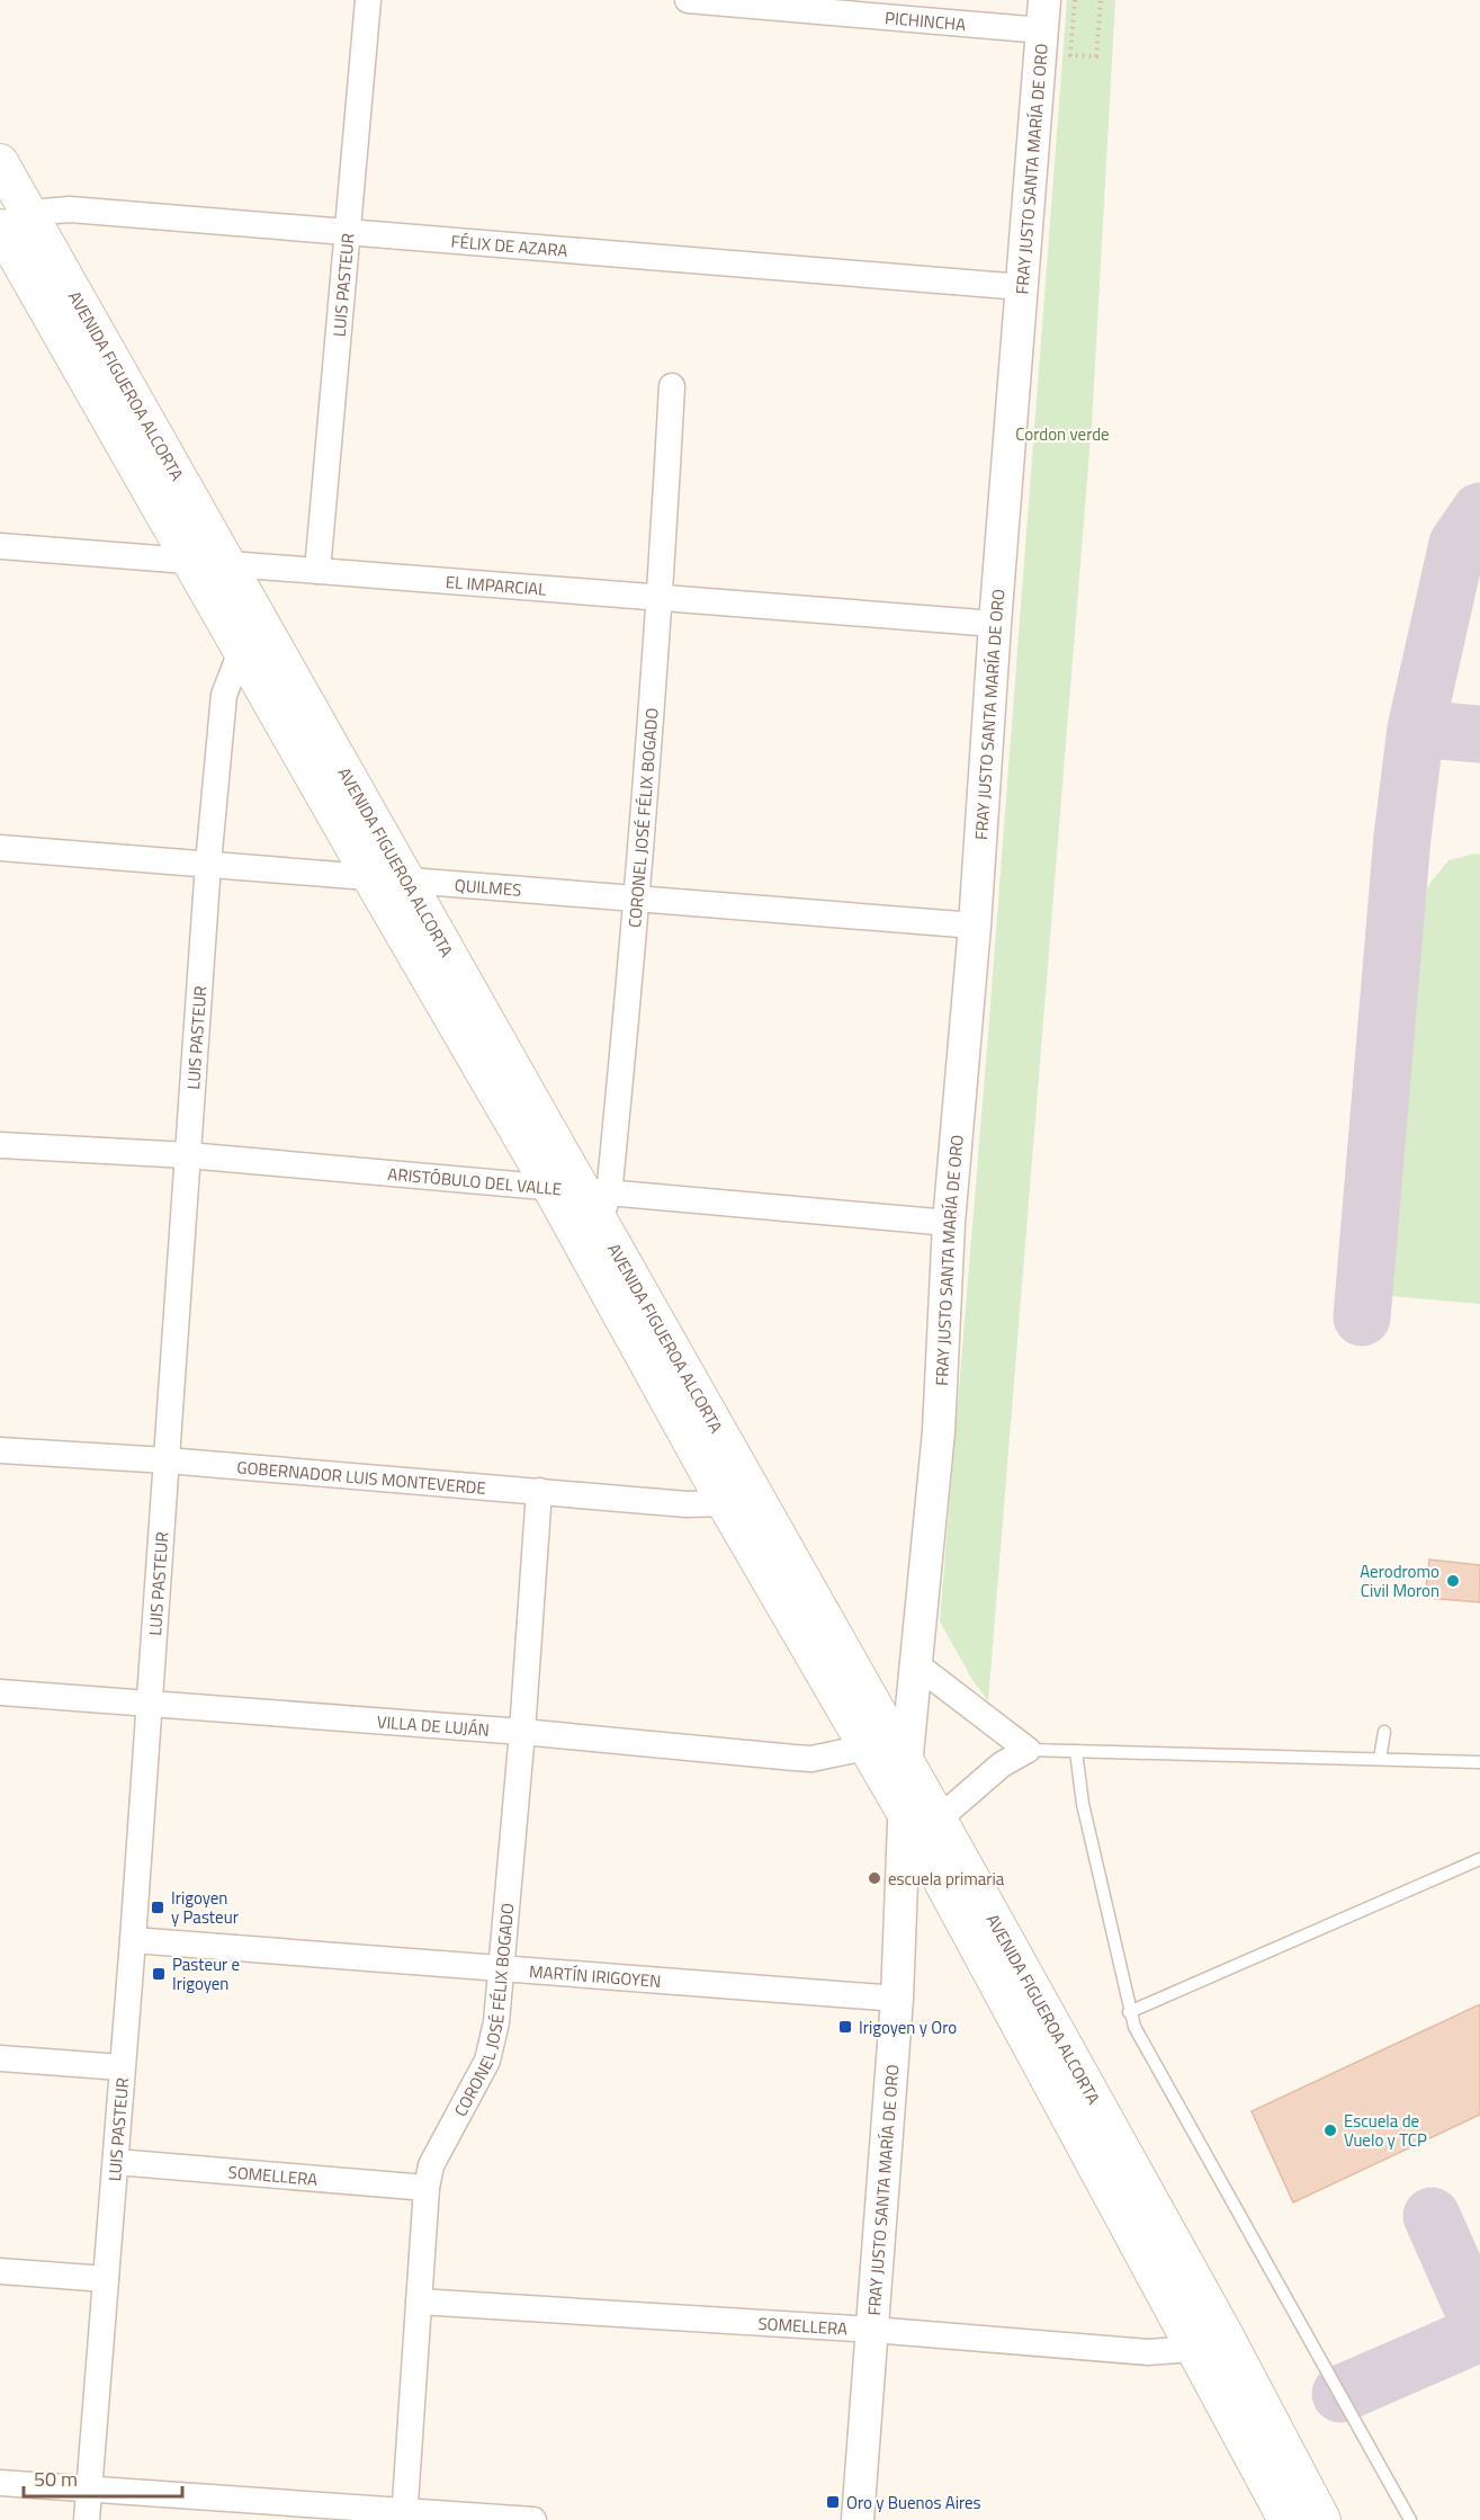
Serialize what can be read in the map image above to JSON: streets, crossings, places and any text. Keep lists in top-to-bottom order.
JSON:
{
  "streets": {
    "main road": ["AVENIDA FIGUEROA ALCORTA"],
    "street": [
      "PICHINCHA",
      "FRAY JUSTO SANTA MARÍA DE ORO",
      "FÉLIX DE AZARA",
      "LUIS PASTEUR",
      "EL IMPARCIAL",
      "CORONEL JOSÉ FÉLIX BOGADO",
      "QUILMES",
      "ARISTÓBULO DEL VALLE",
      "GOBERNADOR LUIS MONTEVERDE",
      "VILLA DE LUJÁN",
      "MARTÍN IRIGOYEN",
      "SOMELLERA"
    ]
  },
  "crossings": [
    ["PICHINCHA", "FRAY JUSTO SANTA MARÍA DE ORO"],
    ["FRAY JUSTO SANTA MARÍA DE ORO", "FÉLIX DE AZARA"],
    ["FRAY JUSTO SANTA MARÍA DE ORO", "AVENIDA FIGUEROA ALCORTA"],
    ["FRAY JUSTO SANTA MARÍA DE ORO", "EL IMPARCIAL"],
    ["FRAY JUSTO SANTA MARÍA DE ORO", "QUILMES"],
    ["FRAY JUSTO SANTA MARÍA DE ORO", "ARISTÓBULO DEL VALLE"],
    ["FRAY JUSTO SANTA MARÍA DE ORO", "MARTÍN IRIGOYEN"],
    ["FRAY JUSTO SANTA MARÍA DE ORO", "SOMELLERA"],
    ["FÉLIX DE AZARA", "LUIS PASTEUR"],
    ["FÉLIX DE AZARA", "AVENIDA FIGUEROA ALCORTA"],
    ["LUIS PASTEUR", "AVENIDA FIGUEROA ALCORTA"],
    ["LUIS PASTEUR", "EL IMPARCIAL"],
    ["LUIS PASTEUR", "QUILMES"],
    ["LUIS PASTEUR", "ARISTÓBULO DEL VALLE"],
    ["LUIS PASTEUR", "GOBERNADOR LUIS MONTEVERDE"],
    ["LUIS PASTEUR", "VILLA DE LUJÁN"],
    ["LUIS PASTEUR", "MARTÍN IRIGOYEN"],
    ["LUIS PASTEUR", "SOMELLERA"],
    ["AVENIDA FIGUEROA ALCORTA", "EL IMPARCIAL"],
    ["AVENIDA FIGUEROA ALCORTA", "CORONEL JOSÉ FÉLIX BOGADO"],
    ["AVENIDA FIGUEROA ALCORTA", "QUILMES"],
    ["AVENIDA FIGUEROA ALCORTA", "ARISTÓBULO DEL VALLE"],
    ["AVENIDA FIGUEROA ALCORTA", "GOBERNADOR LUIS MONTEVERDE"],
    ["AVENIDA FIGUEROA ALCORTA", "VILLA DE LUJÁN"],
    ["AVENIDA FIGUEROA ALCORTA", "SOMELLERA"],
    ["EL IMPARCIAL", "CORONEL JOSÉ FÉLIX BOGADO"],
    ["CORONEL JOSÉ FÉLIX BOGADO", "QUILMES"],
    ["CORONEL JOSÉ FÉLIX BOGADO", "ARISTÓBULO DEL VALLE"],
    ["CORONEL JOSÉ FÉLIX BOGADO", "GOBERNADOR LUIS MONTEVERDE"],
    ["CORONEL JOSÉ FÉLIX BOGADO", "VILLA DE LUJÁN"],
    ["CORONEL JOSÉ FÉLIX BOGADO", "MARTÍN IRIGOYEN"],
    ["CORONEL JOSÉ FÉLIX BOGADO", "SOMELLERA"]
  ],
  "parks": ["Cordon verde"],
  "places": {
    "other": ["Aerodromo Civil Moron", "escuela primaria", "Escuela de Vuelo y TCP"],
    "transit": [
      "Irigoyen y Pasteur",
      "Pasteur e Irigoyen",
      "Irigoyen y Oro",
      "Oro y Buenos Aires"
    ]
  },
  "scale_bar": "50 m"
}
